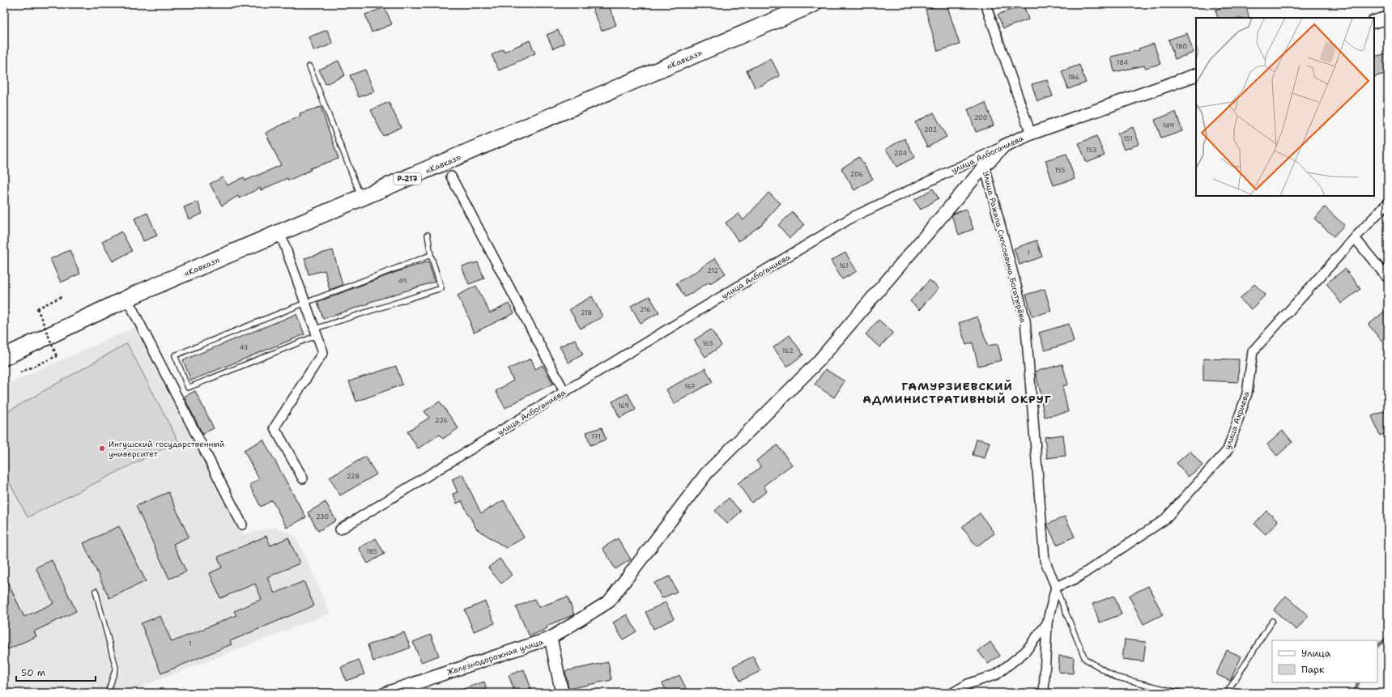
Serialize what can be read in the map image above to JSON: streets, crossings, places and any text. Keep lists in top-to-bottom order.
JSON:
{
  "streets": {
    "highway": ["«Кавказ»", "Р-217"],
    "street": [
      "улица Албогачиева",
      "Улица Ражапа Сипсоевича Богатырёва",
      "улица Ахриева",
      "Железнодорожная улица"
    ]
  },
  "crossings": [
    ["Улица Ражапа Сипсоевича Богатырёва", "улица Ахриева"]
  ],
  "districts": ["ГАМУРЗИЕВСКИЙ АДМИНИСТРАТИВНЫЙ ОКРУГ"],
  "places": ["Ингушский государственный университет"],
  "house_numbers": [
    "180",
    "184",
    "186",
    "200",
    "149",
    "202",
    "151",
    "153",
    "204",
    "155",
    "206",
    "1",
    "161",
    "212",
    "49",
    "216",
    "218",
    "165",
    "43",
    "163",
    "167",
    "169",
    "226",
    "171",
    "228",
    "230",
    "185",
    "1"
  ],
  "legend": ["Улица", "Парк"],
  "scale_bar": "50 m"
}
